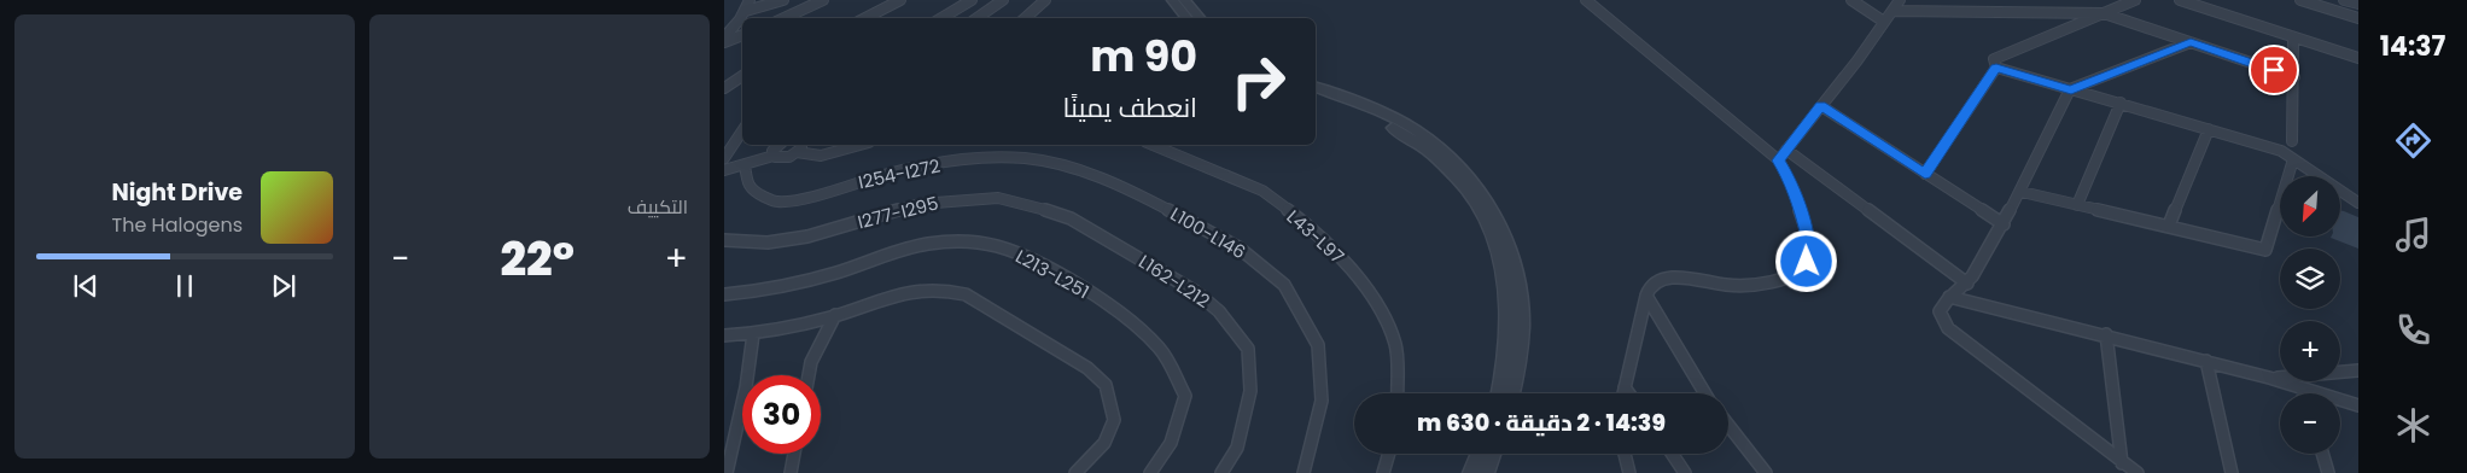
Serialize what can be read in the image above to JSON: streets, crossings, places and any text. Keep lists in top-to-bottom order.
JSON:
{
  "streets": {
    "street": [
      "I254-I272",
      "I277-I295",
      "L100-L146",
      "L43-L97",
      "L213-L251",
      "L162-L212"
    ]
  },
  "crossings": [
    ["I254-I272", "L100-L146"],
    ["I277-I295", "L162-L212"]
  ],
  "north": "bottom left",
  "page": {
    "tabs": "14:37",
    "tile": "التكييف",
    "turn": ["90 m", "انعطف يمينًا"],
    "song": ["Night Drive", "The Halogens"],
    "map_buttons": ["+", "−"],
    "heat": ["−", "22°", "+"],
    "limit": "30",
    "trip": "14:39 · 2 دقيقة · 630 m"
  }
}
